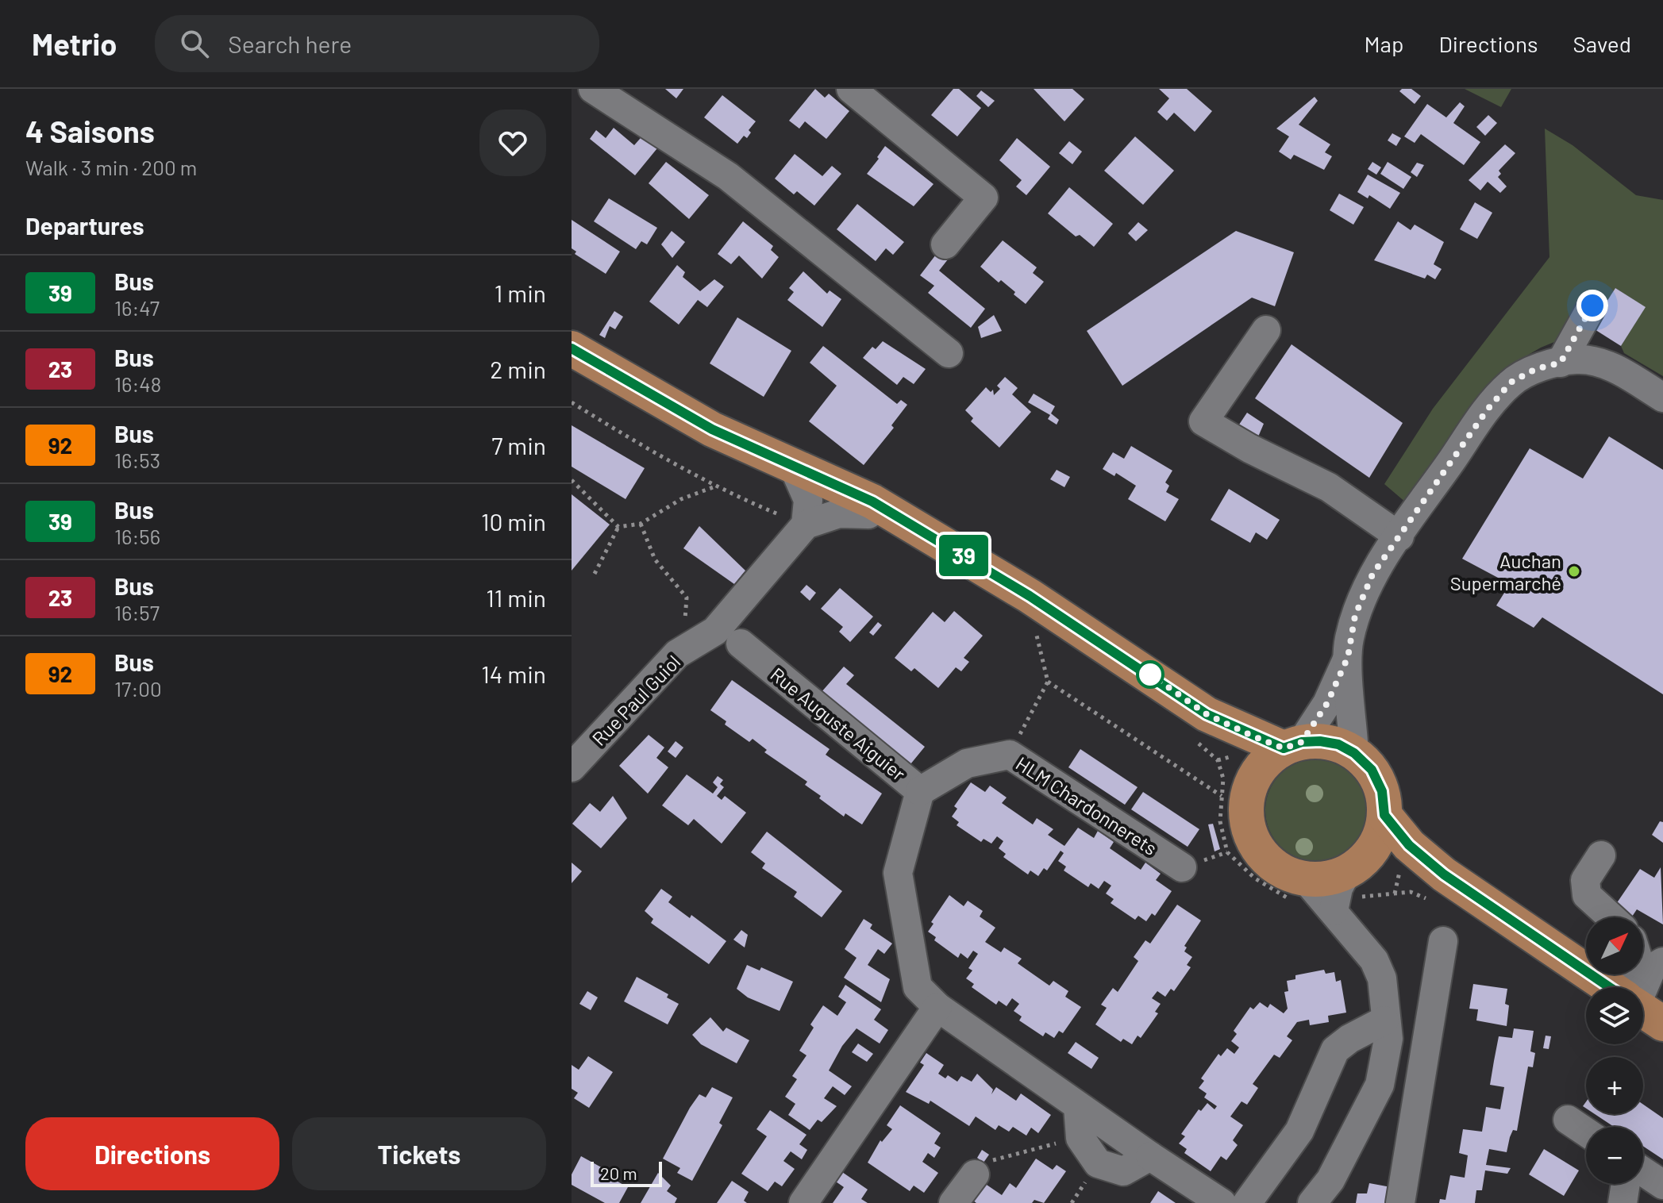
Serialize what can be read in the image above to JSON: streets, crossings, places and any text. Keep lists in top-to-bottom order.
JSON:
{
  "streets": {
    "street": ["Rue Paul Guiol", "Rue Auguste Aiguier", "HLM Chardonnerets"]
  },
  "crossings": [
    ["Rue Auguste Aiguier", "HLM Chardonnerets"]
  ],
  "places": ["Auchan Supermarché"],
  "lines": ["bus line 39"],
  "scale_bar": "20 m",
  "north": "top right",
  "page": {
    "header": "Metrio",
    "search": "Search here",
    "nav": ["Map", "Directions", "Saved"],
    "heading": [
      ["4 Saisons", "Walk · 3 min · 200 m"],
      "Departures"
    ],
    "on_map": "39",
    "list": [
      {
        "mark": "39",
        "name": "Bus",
        "note": "16:47",
        "value": "1 min"
      },
      {
        "mark": "23",
        "name": "Bus",
        "note": "16:48",
        "value": "2 min"
      },
      {
        "mark": "92",
        "name": "Bus",
        "note": "16:53",
        "value": "7 min"
      },
      {
        "mark": "39",
        "name": "Bus",
        "note": "16:56",
        "value": "10 min"
      },
      {
        "mark": "23",
        "name": "Bus",
        "note": "16:57",
        "value": "11 min"
      },
      {
        "mark": "92",
        "name": "Bus",
        "note": "17:00",
        "value": "14 min"
      }
    ],
    "map_buttons": ["+", "−"],
    "buttons": ["Directions", "Tickets"],
    "scale": "20 m"
  }
}
